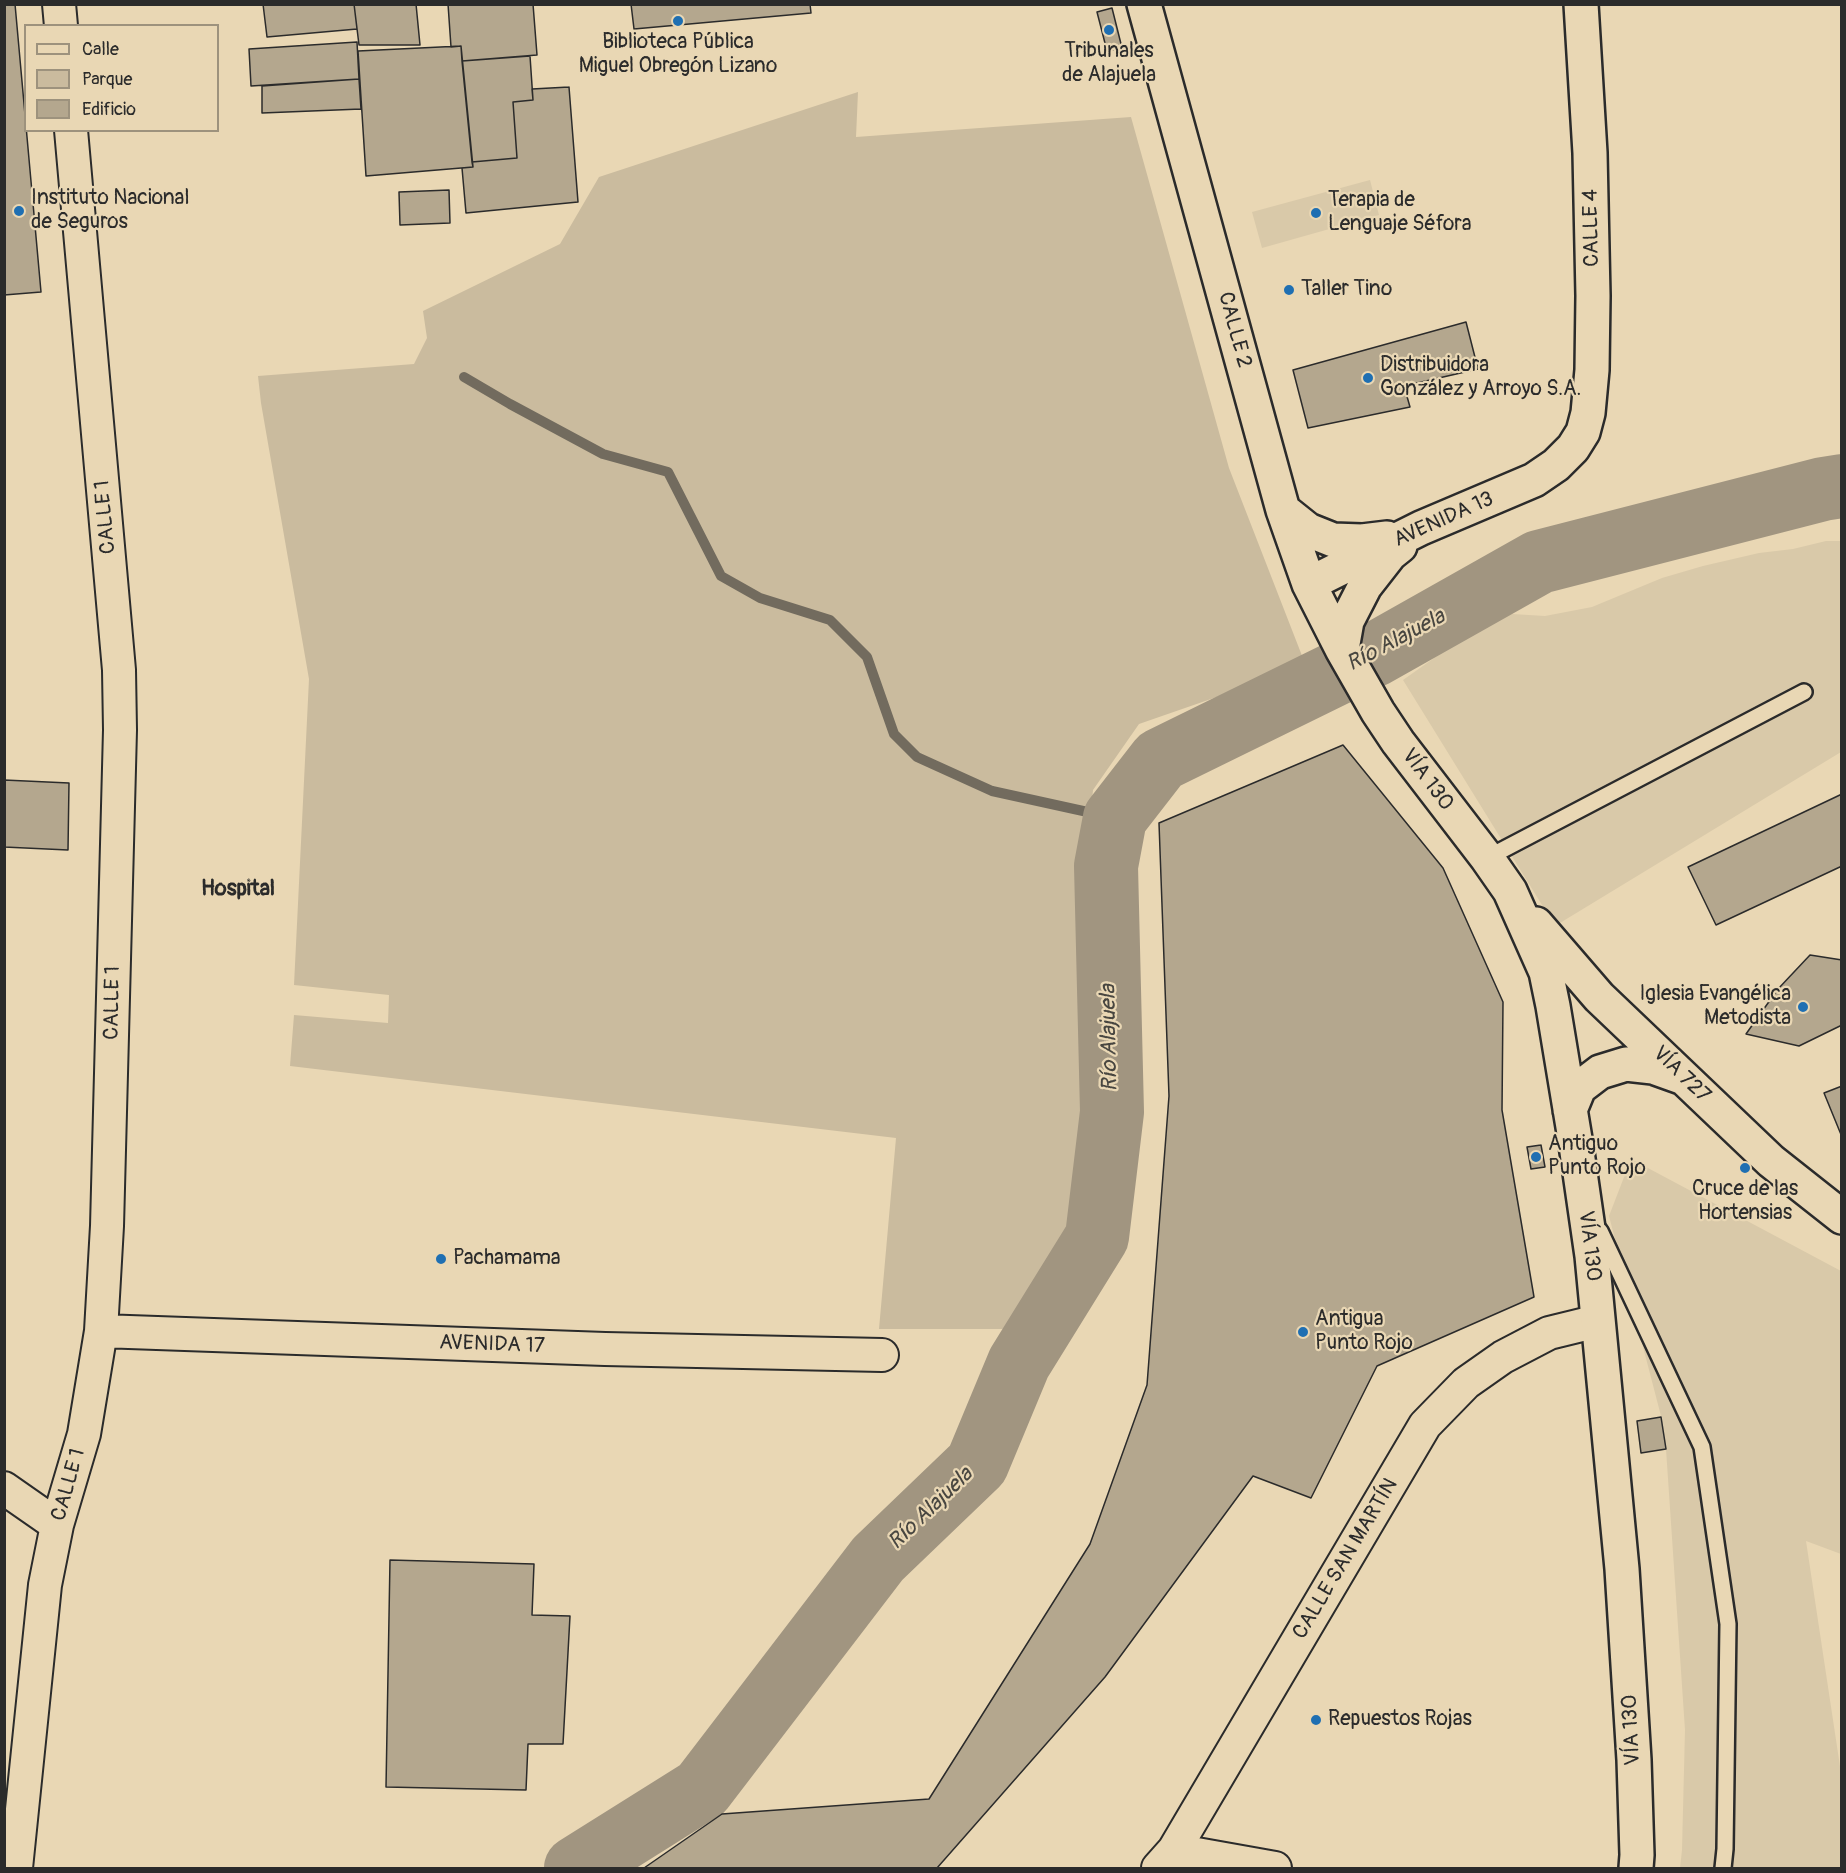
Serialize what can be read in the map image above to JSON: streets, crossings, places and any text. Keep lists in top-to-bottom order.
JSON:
{
  "streets": {
    "main road": [
      "CALLE 4",
      "CALLE 2",
      "AVENIDA 13",
      "VÍA 130",
      "VÍA 727"
    ],
    "street": ["CALLE 1", "AVENIDA 17", "CALLE SAN MARTÍN"]
  },
  "crossings": [
    ["CALLE 4", "AVENIDA 13"],
    ["CALLE 2", "AVENIDA 13"],
    ["CALLE 2", "VÍA 130"],
    ["CALLE 1", "AVENIDA 17"],
    ["VÍA 130", "VÍA 727"],
    ["VÍA 130", "CALLE SAN MARTÍN"]
  ],
  "districts": ["Hospital"],
  "water": ["Río Alajuela"],
  "places": [
    "Biblioteca Pública Miguel Obregón Lizano",
    "Tribunales de Alajuela",
    "Instituto Nacional de Seguros",
    "Terapia de Lenguaje Séfora",
    "Taller Tino",
    "Distribuidora González y Arroyo S.A.",
    "Iglesia Evangélica Metodista",
    "Antiguo Punto Rojo",
    "Cruce de las Hortensias",
    "Pachamama",
    "Antigua Punto Rojo",
    "Repuestos Rojas"
  ],
  "legend": ["Calle", "Parque", "Edificio"]
}
